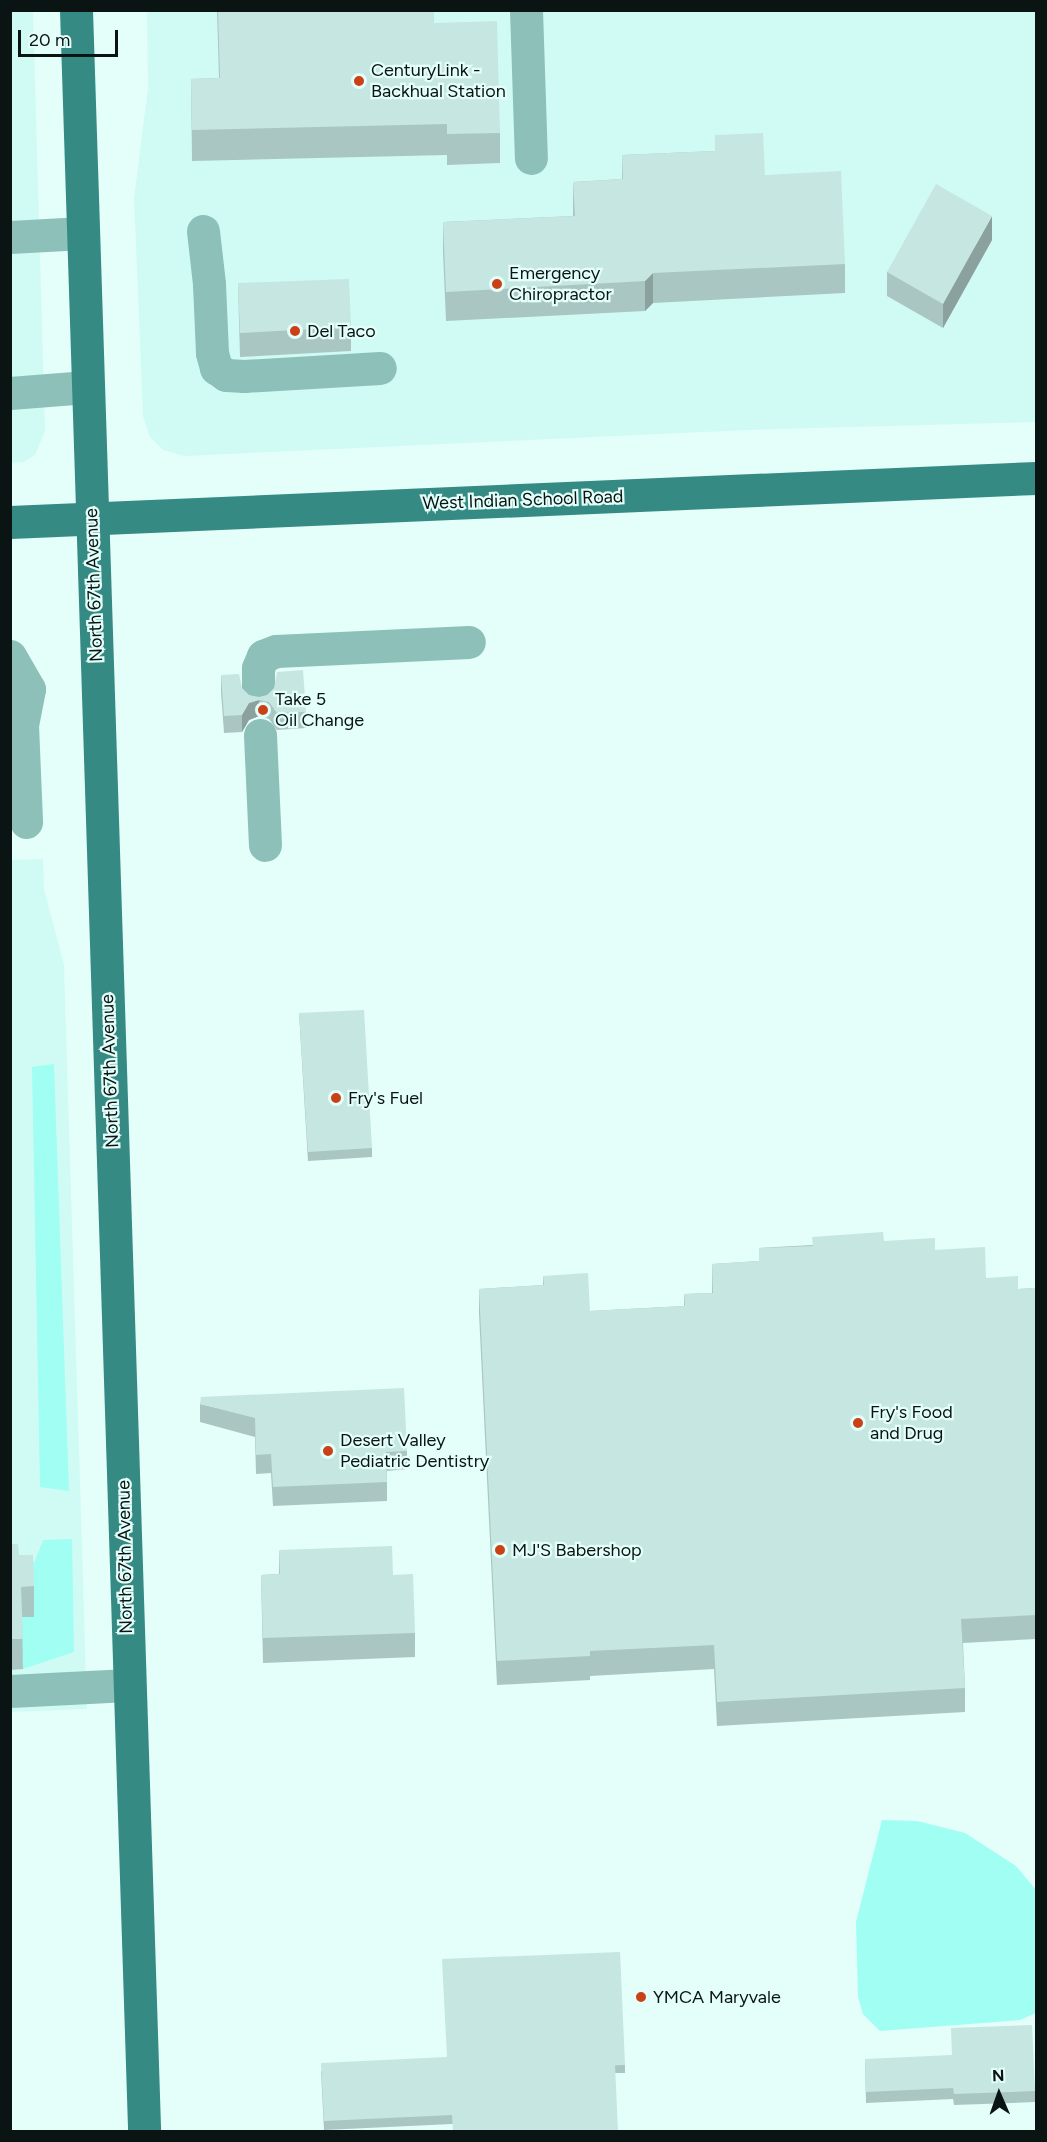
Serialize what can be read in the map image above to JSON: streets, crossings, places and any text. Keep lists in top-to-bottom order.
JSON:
{
  "streets": {
    "main road": ["West Indian School Road", "North 67th Avenue"]
  },
  "crossings": [
    ["West Indian School Road", "North 67th Avenue"]
  ],
  "places": [
    "CenturyLink - Backhual Station",
    "Emergency Chiropractor",
    "Del Taco",
    "Take 5 Oil Change",
    "Fry's Fuel",
    "Fry's Food and Drug",
    "Desert Valley Pediatric Dentistry",
    "MJ'S Babershop",
    "YMCA Maryvale"
  ],
  "scale_bar": "20 m",
  "north": "top"
}
